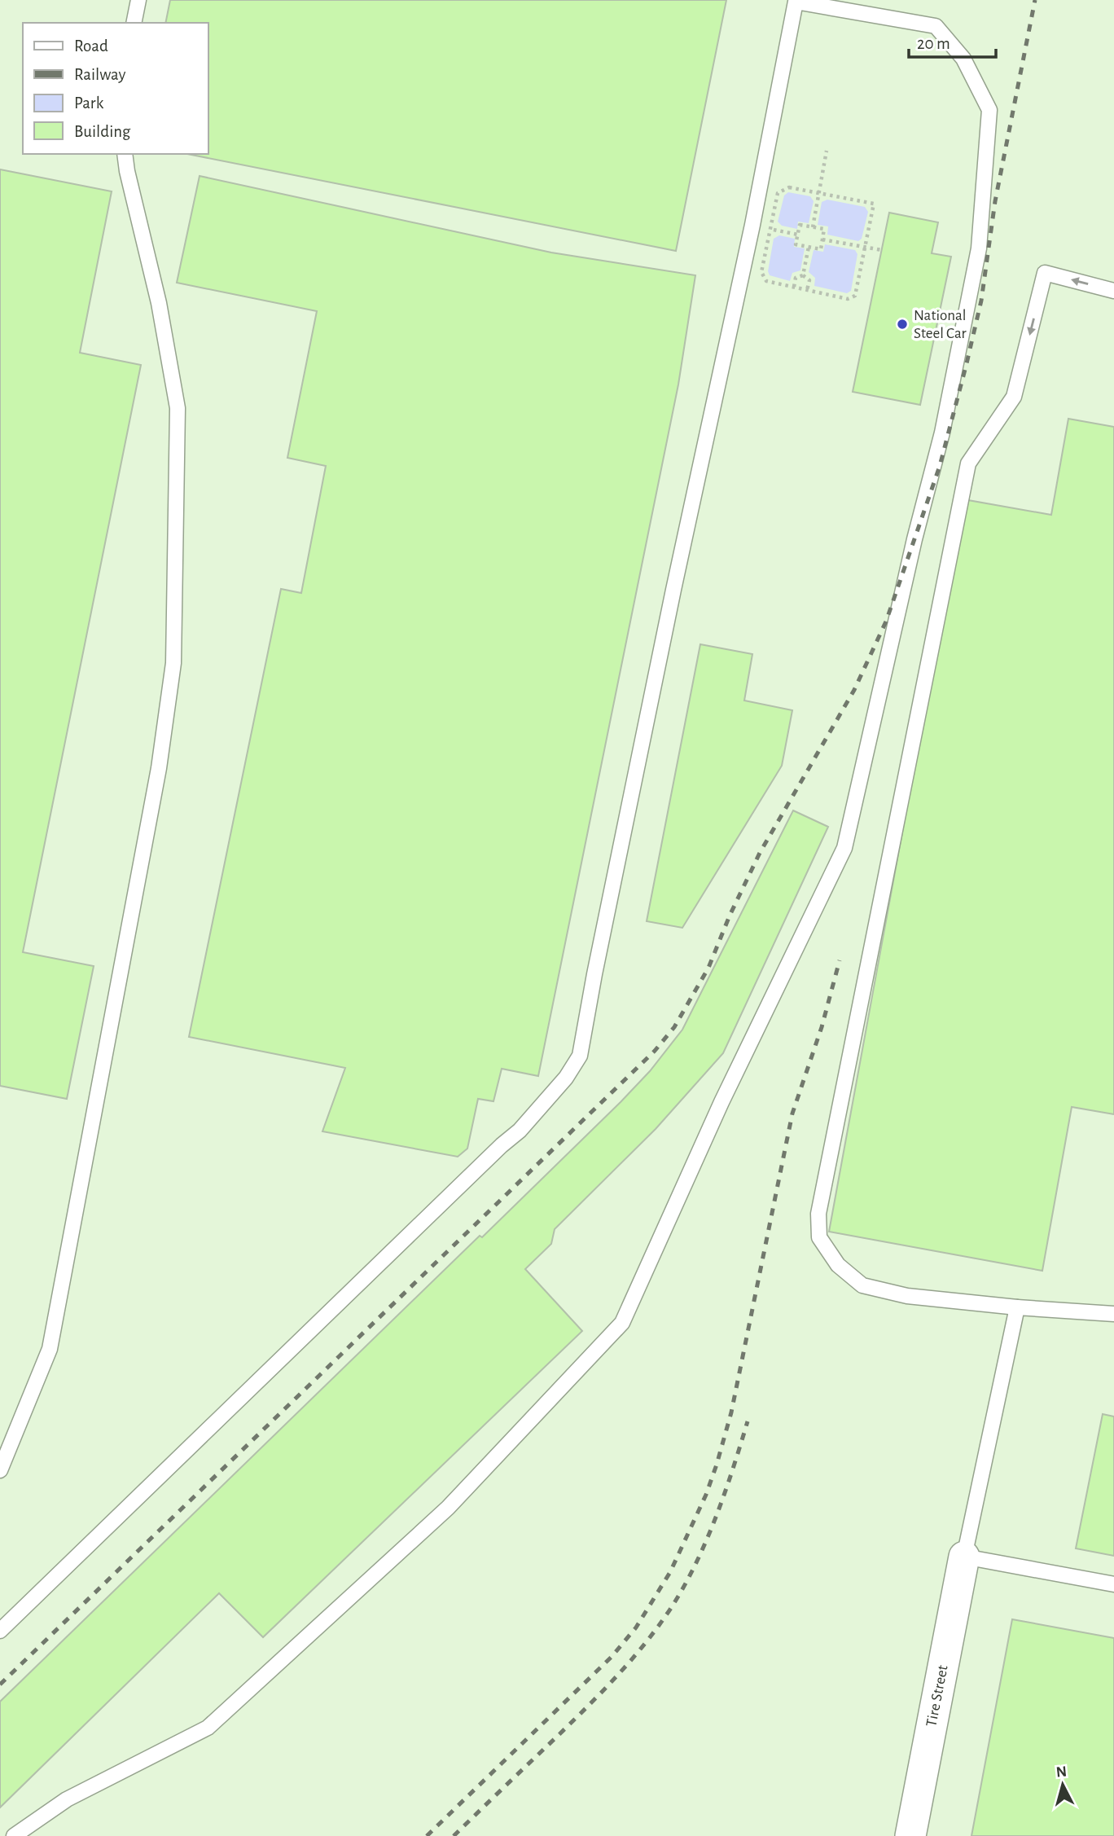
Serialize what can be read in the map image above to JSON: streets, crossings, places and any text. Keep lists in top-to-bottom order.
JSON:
{
  "streets": {
    "street": ["Tire Street"]
  },
  "places": ["National Steel Car"],
  "legend": [
    "Road",
    "Railway",
    "Park",
    "Building"
  ],
  "scale_bar": "20 m",
  "north": "top"
}
